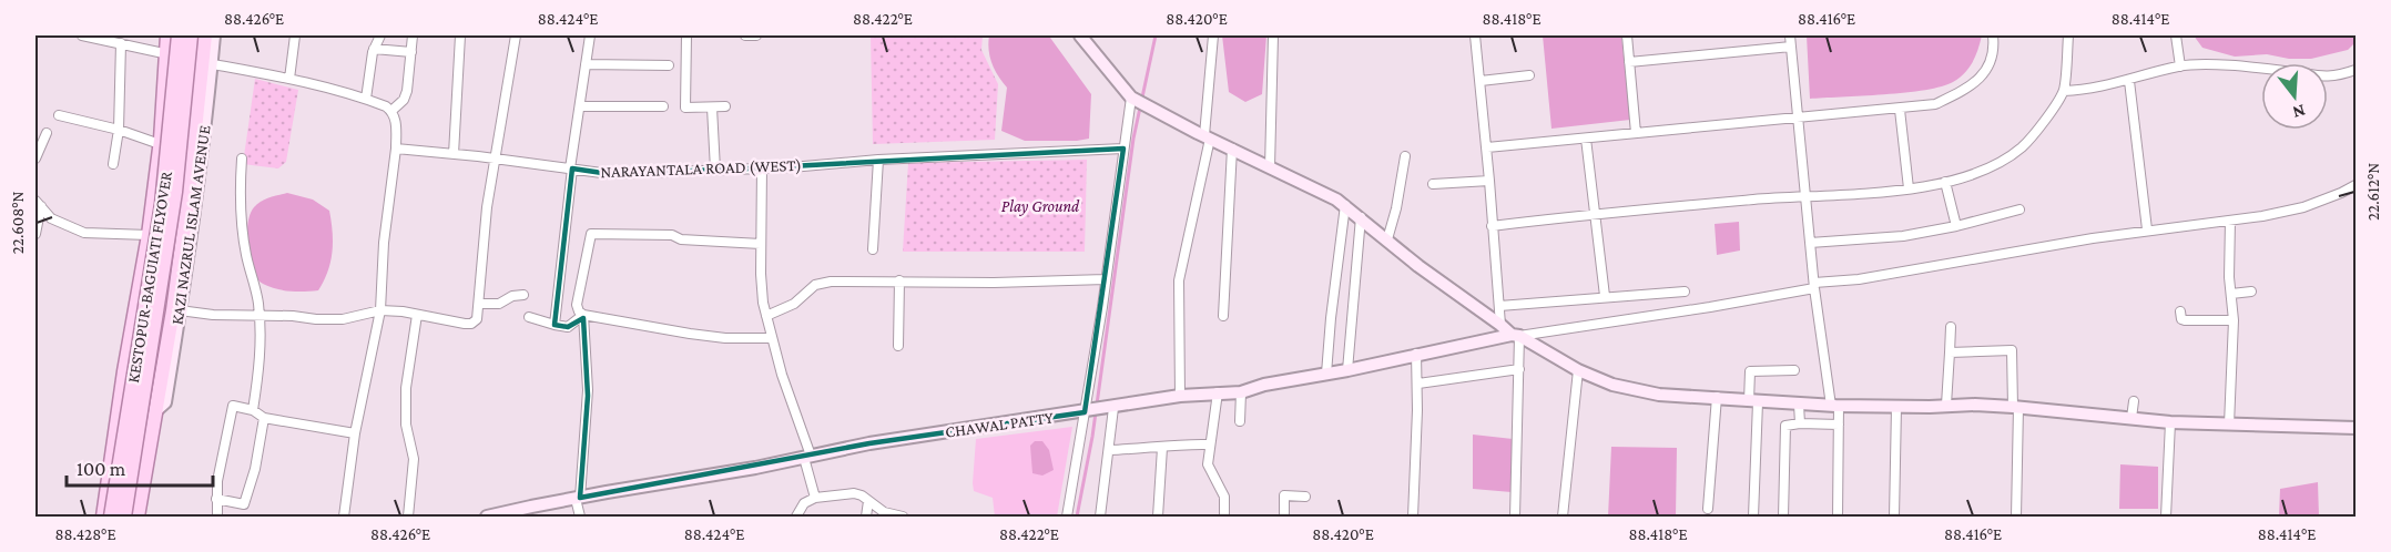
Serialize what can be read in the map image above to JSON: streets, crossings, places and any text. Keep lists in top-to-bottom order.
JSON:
{
  "streets": {
    "main road": ["KAZI NAZRUL ISLAM AVENUE", "KESTOPUR-BAGUIATI FLYOVER"],
    "street": ["NARAYANTALA ROAD (WEST)", "CHAWAL PATTY"]
  },
  "parks": ["Play Ground"],
  "scale_bar": "100 m",
  "north": "bottom",
  "coordinates": [
    "88.426°E",
    "88.424°E",
    "88.422°E",
    "88.420°E",
    "88.418°E",
    "88.416°E",
    "88.414°E",
    "22.612°N",
    "22.608°N",
    "88.428°E"
  ]
}
